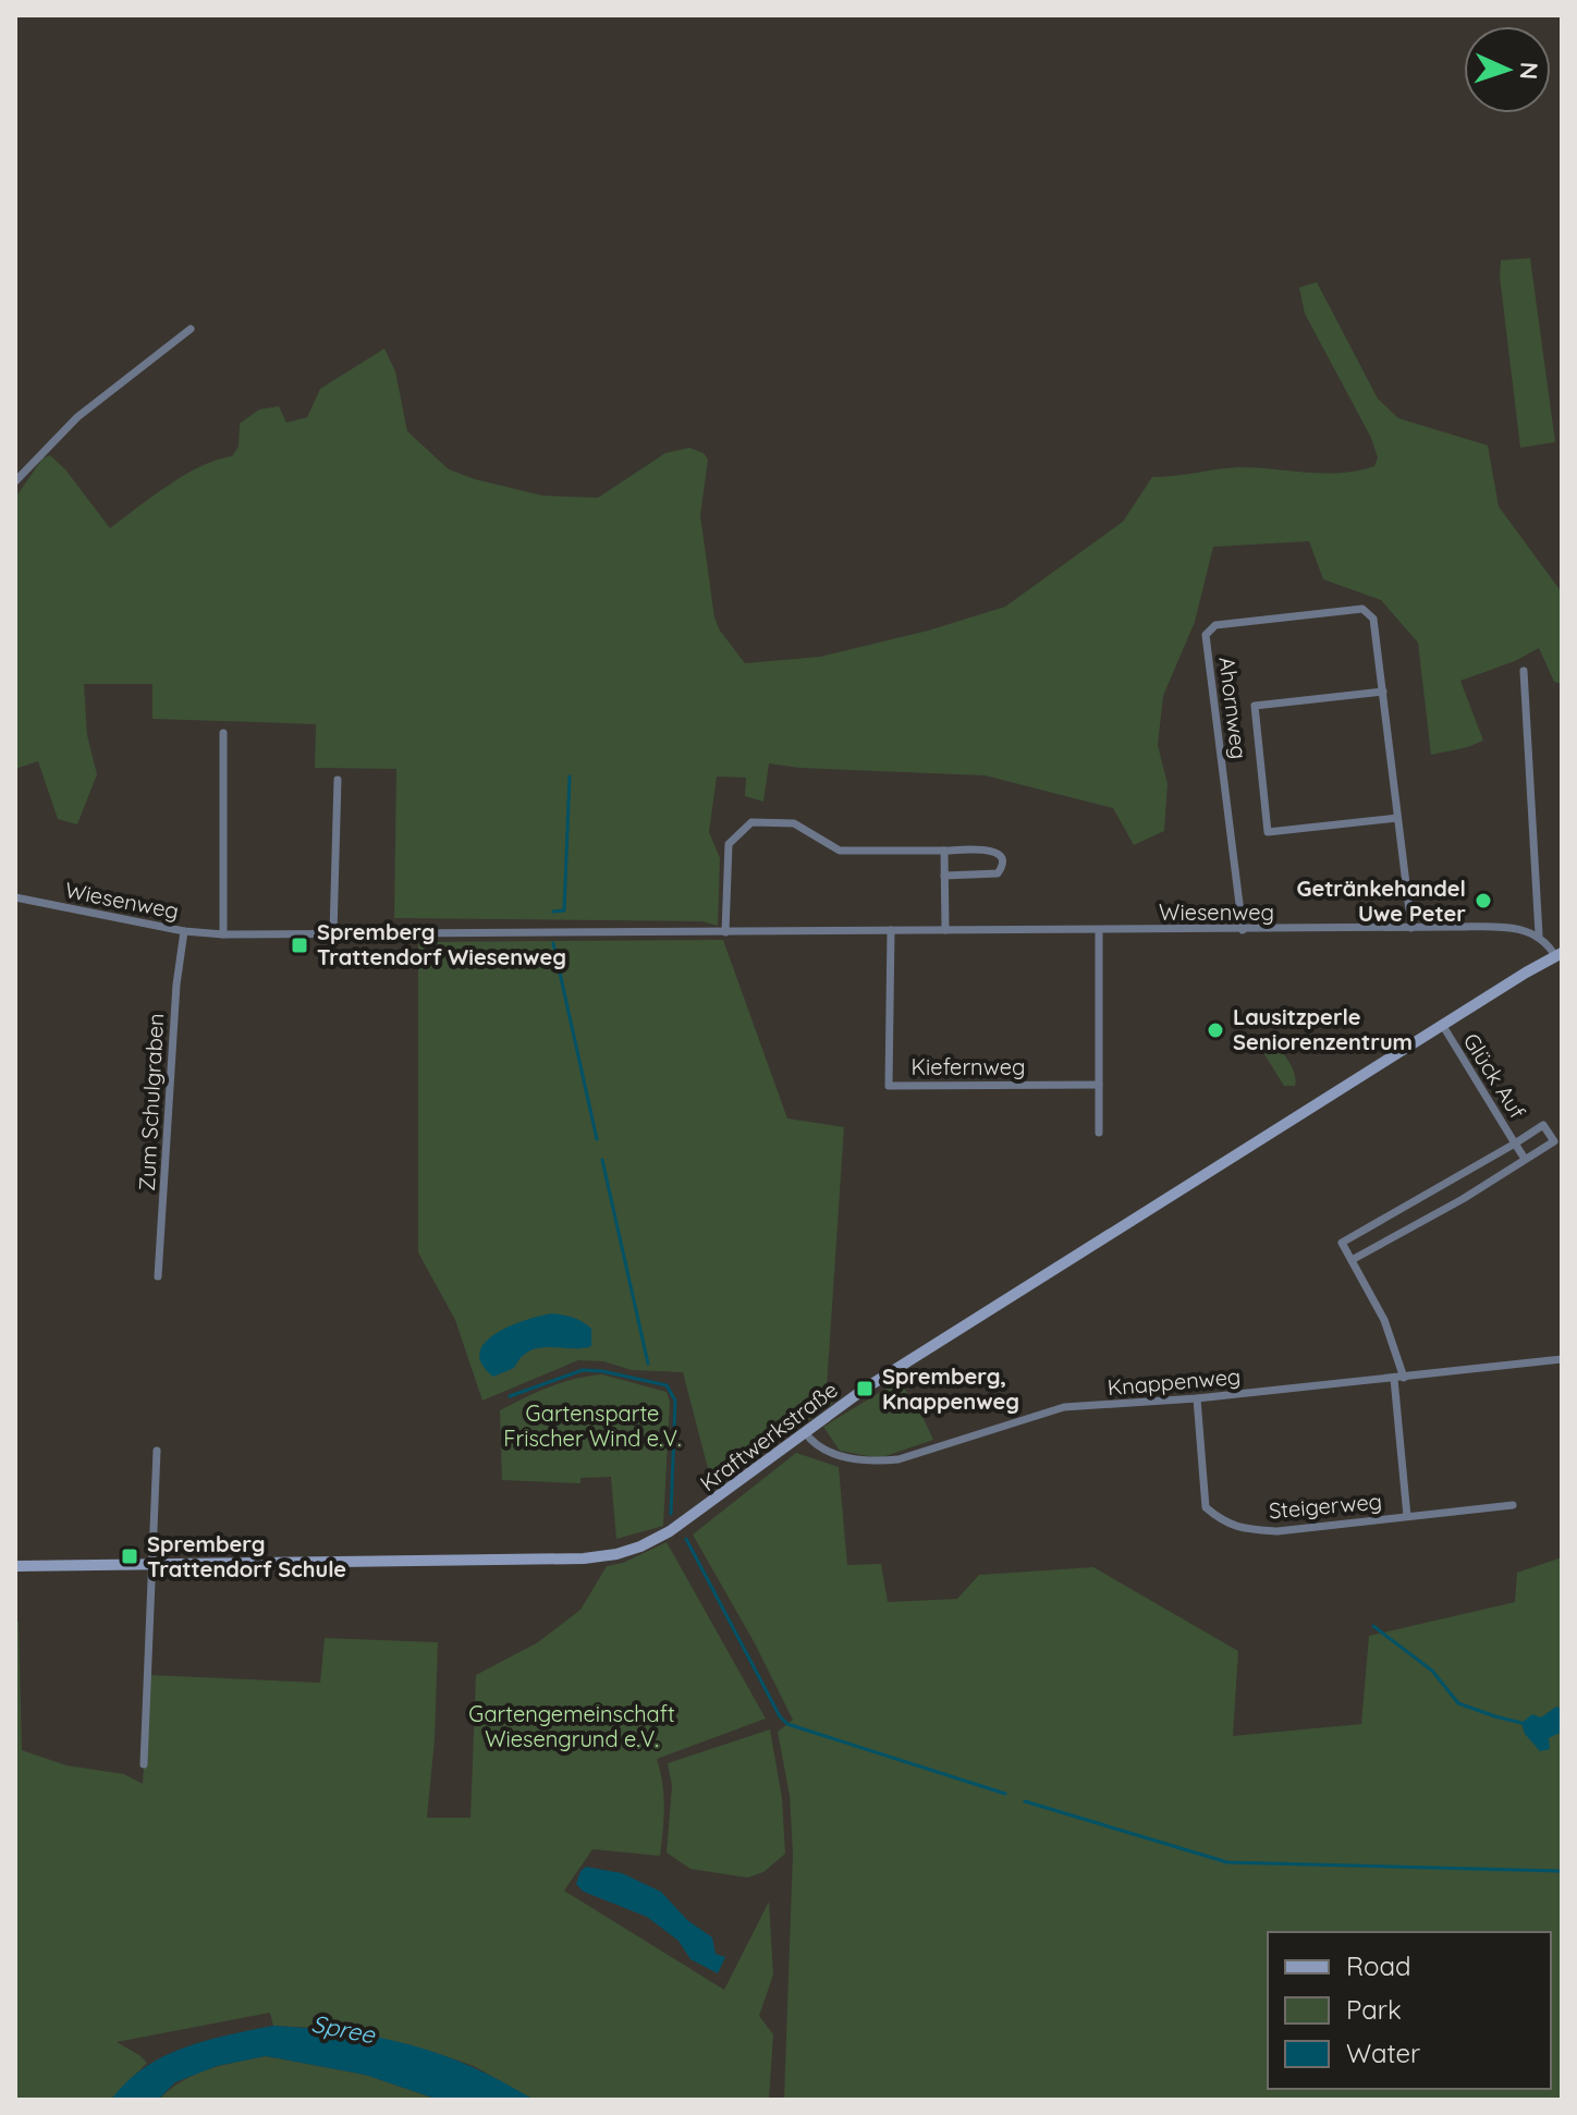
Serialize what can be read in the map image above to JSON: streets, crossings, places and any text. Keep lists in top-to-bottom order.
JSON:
{
  "streets": {
    "main road": ["Kraftwerkstraße"],
    "street": [
      "Ahornweg",
      "Wiesenweg",
      "Kiefernweg",
      "Glück Auf",
      "Zum Schulgraben",
      "Knappenweg",
      "Steigerweg"
    ]
  },
  "crossings": [
    ["Ahornweg", "Wiesenweg"],
    ["Wiesenweg", "Kiefernweg"],
    ["Wiesenweg", "Zum Schulgraben"],
    ["Glück Auf", "Kraftwerkstraße"],
    ["Knappenweg", "Kraftwerkstraße"],
    ["Knappenweg", "Steigerweg"]
  ],
  "water": ["Spree"],
  "parks": ["Gartensparte Frischer Wind e.V.", "Gartengemeinschaft Wiesengrund e.V."],
  "places": {
    "other": ["Getränkehandel Uwe Peter", "Lausitzperle Seniorenzentrum"],
    "transit": ["Spremberg Trattendorf Wiesenweg", "Spremberg, Knappenweg", "Spremberg Trattendorf Schule"]
  },
  "legend": ["Road", "Park", "Water"],
  "north": "right"
}
